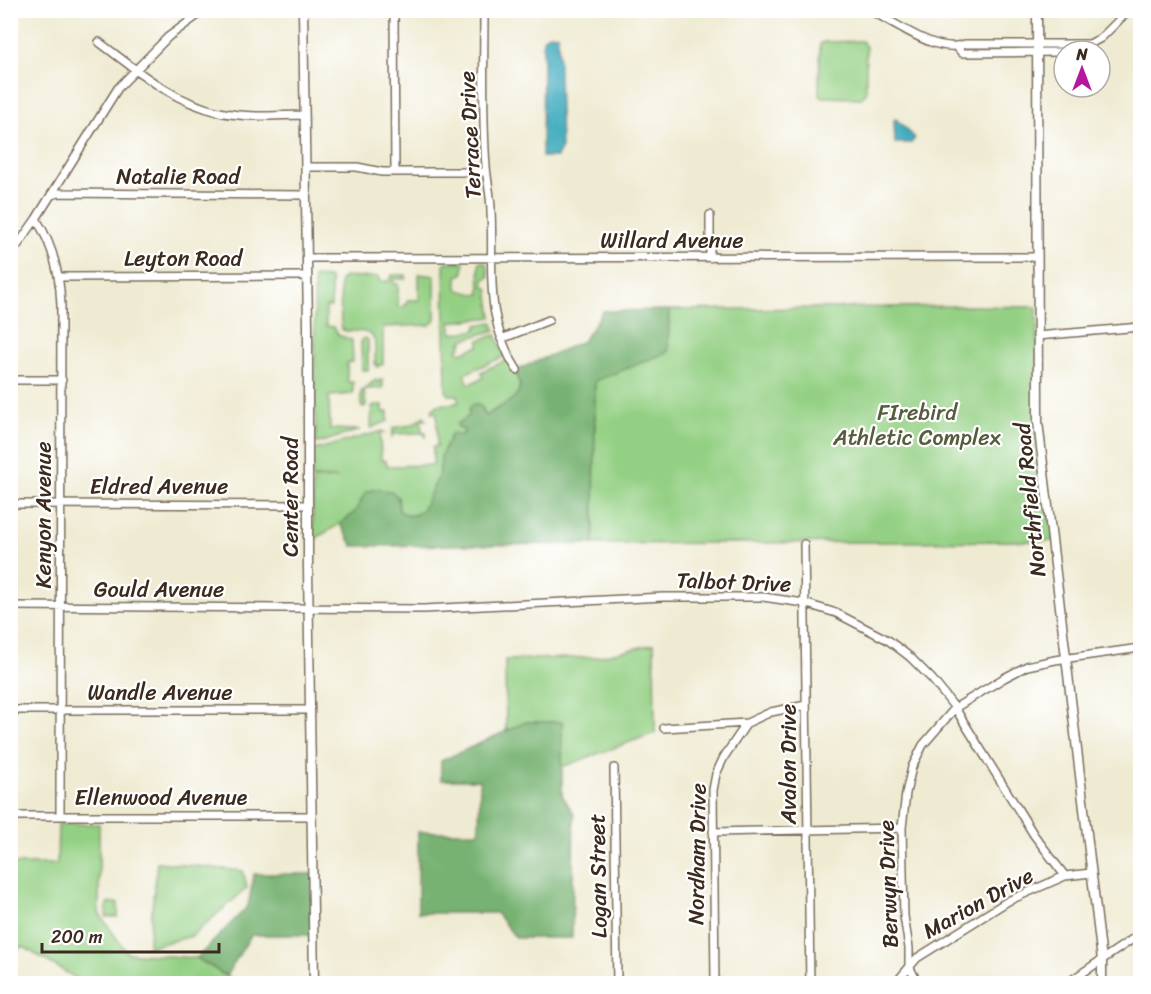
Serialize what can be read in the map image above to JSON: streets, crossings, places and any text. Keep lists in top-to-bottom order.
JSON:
{
  "streets": {
    "main road": ["Center Road", "Northfield Road"],
    "street": [
      "Terrace Drive",
      "Natalie Road",
      "Willard Avenue",
      "Leyton Road",
      "Eldred Avenue",
      "Kenyon Avenue",
      "Talbot Drive",
      "Gould Avenue",
      "Wandle Avenue",
      "Avalon Drive",
      "Ellenwood Avenue",
      "Nordham Drive",
      "Logan Street",
      "Berwyn Drive",
      "Marion Drive"
    ]
  },
  "crossings": [
    ["Terrace Drive", "Willard Avenue"],
    ["Natalie Road", "Center Road"],
    ["Willard Avenue", "Center Road"],
    ["Willard Avenue", "Northfield Road"],
    ["Leyton Road", "Center Road"],
    ["Leyton Road", "Kenyon Avenue"],
    ["Eldred Avenue", "Center Road"],
    ["Eldred Avenue", "Kenyon Avenue"],
    ["Center Road", "Talbot Drive"],
    ["Center Road", "Gould Avenue"],
    ["Center Road", "Wandle Avenue"],
    ["Center Road", "Ellenwood Avenue"],
    ["Northfield Road", "Berwyn Drive"],
    ["Northfield Road", "Marion Drive"],
    ["Kenyon Avenue", "Gould Avenue"],
    ["Kenyon Avenue", "Wandle Avenue"],
    ["Kenyon Avenue", "Ellenwood Avenue"],
    ["Talbot Drive", "Gould Avenue"],
    ["Talbot Drive", "Avalon Drive"],
    ["Talbot Drive", "Berwyn Drive"],
    ["Talbot Drive", "Marion Drive"],
    ["Berwyn Drive", "Marion Drive"]
  ],
  "parks": ["FIrebird Athletic Complex"],
  "scale_bar": "200 m",
  "north": "top"
}
